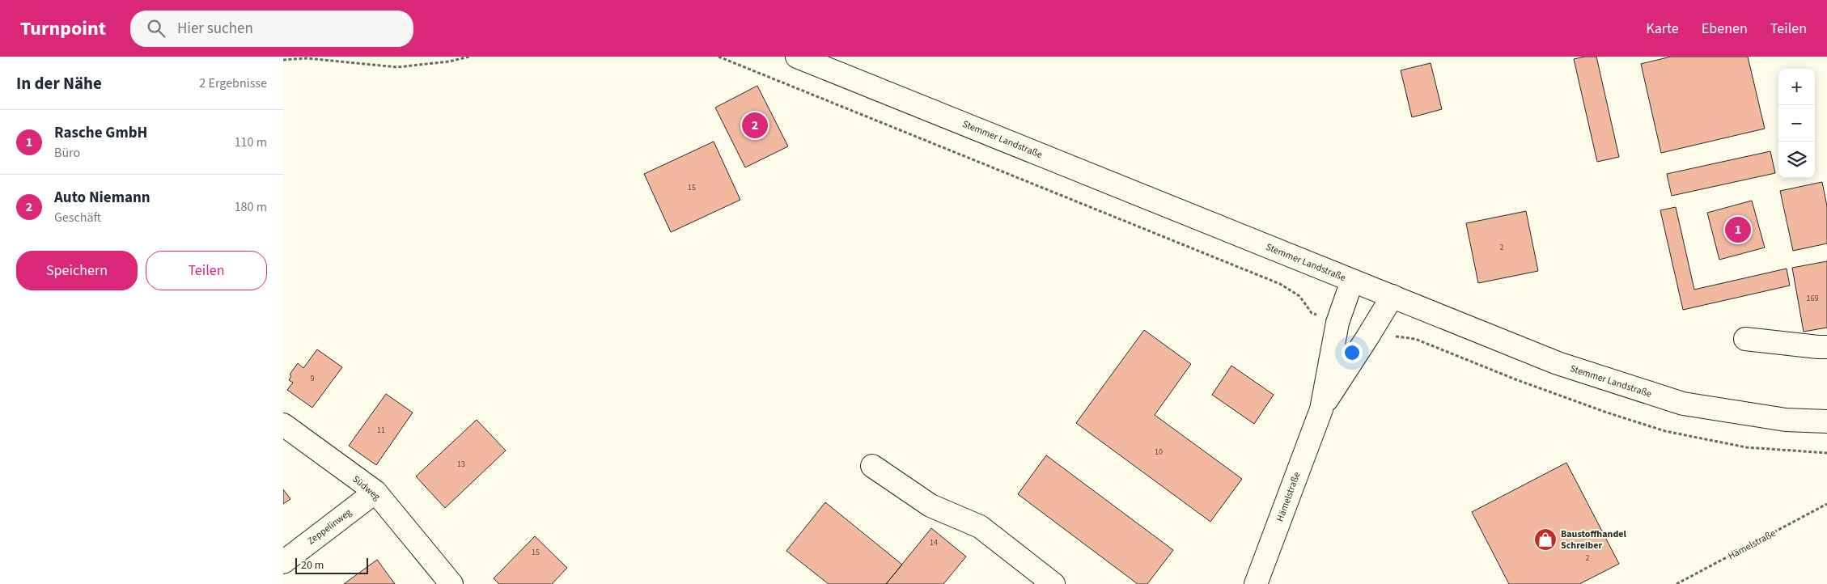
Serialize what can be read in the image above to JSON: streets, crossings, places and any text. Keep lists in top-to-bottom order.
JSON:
{
  "streets": {
    "main road": [
      "Stemmer Landstraße",
      "Südweg",
      "Hämelstraße",
      "Zeppelinweg"
    ]
  },
  "crossings": [
    ["Stemmer Landstraße", "Hämelstraße"],
    ["Südweg", "Zeppelinweg"]
  ],
  "places": {
    "shop": ["Baustoffhandel Schreiber"]
  },
  "house_numbers": [
    "15",
    "2",
    "169",
    "9",
    "11",
    "10",
    "13",
    "14",
    "15",
    "2"
  ],
  "scale_bar": "20 m",
  "page": {
    "header": "Turnpoint",
    "search": "Hier suchen",
    "nav": ["Karte", "Ebenen", "Teilen"],
    "heading": ["In der Nähe", "2 Ergebnisse"],
    "map_buttons": ["+", "−"],
    "list": [
      {
        "mark": "1",
        "name": "Rasche GmbH",
        "note": "Büro",
        "value": "110 m"
      },
      {
        "mark": "2",
        "name": "Auto Niemann",
        "note": "Geschäft",
        "value": "180 m"
      }
    ],
    "pins": ["2", "1"],
    "buttons": ["Speichern", "Teilen"],
    "scale": "20 m"
  }
}
